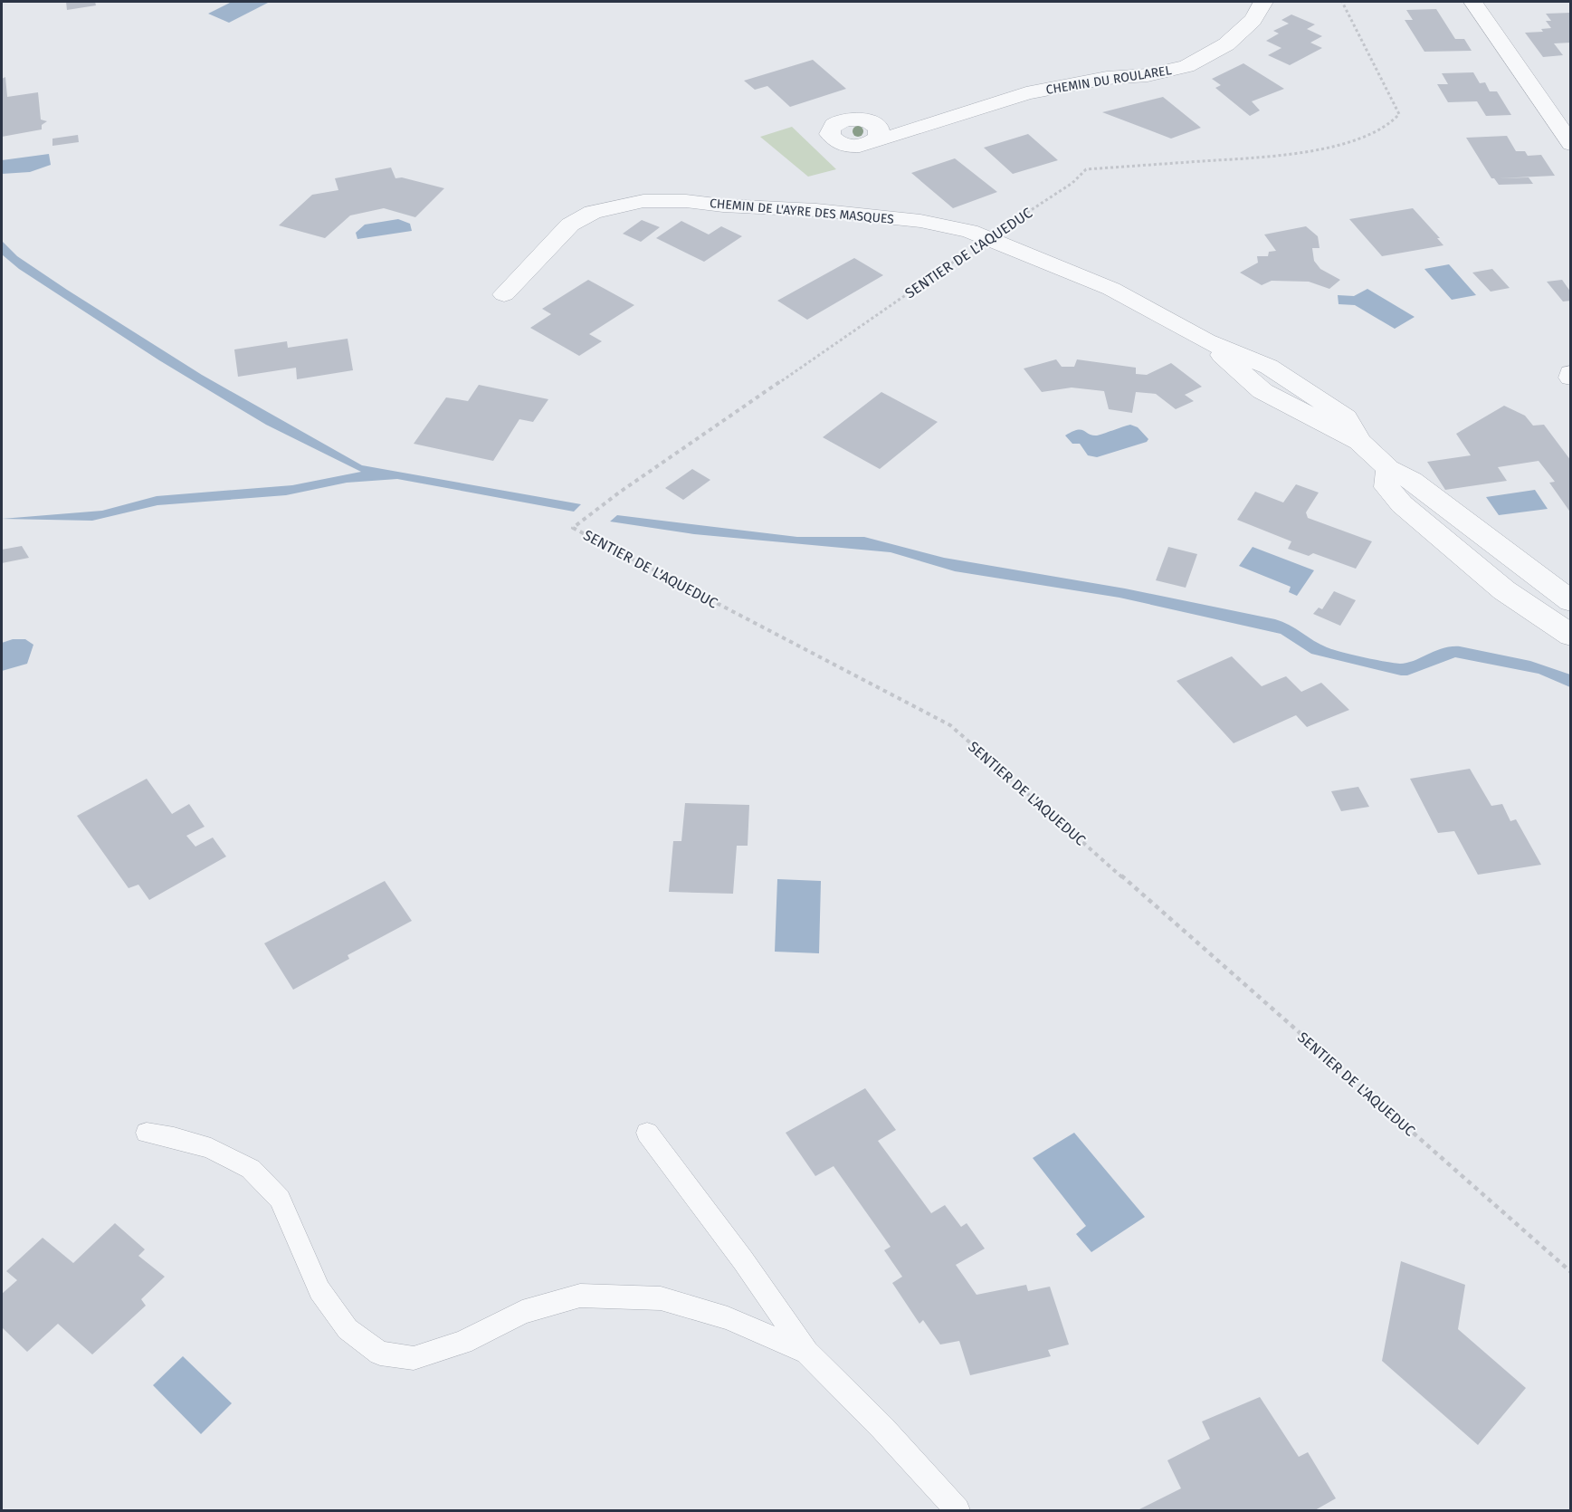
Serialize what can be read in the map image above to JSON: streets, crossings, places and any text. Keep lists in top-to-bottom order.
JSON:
{
  "streets": {
    "street": ["CHEMIN DU ROULAREL", "CHEMIN DE L'AYRE DES MASQUES"],
    "path": ["SENTIER DE L'AQUEDUC"]
  },
  "crossings": [
    ["CHEMIN DE L'AYRE DES MASQUES", "SENTIER DE L'AQUEDUC"]
  ]
}
